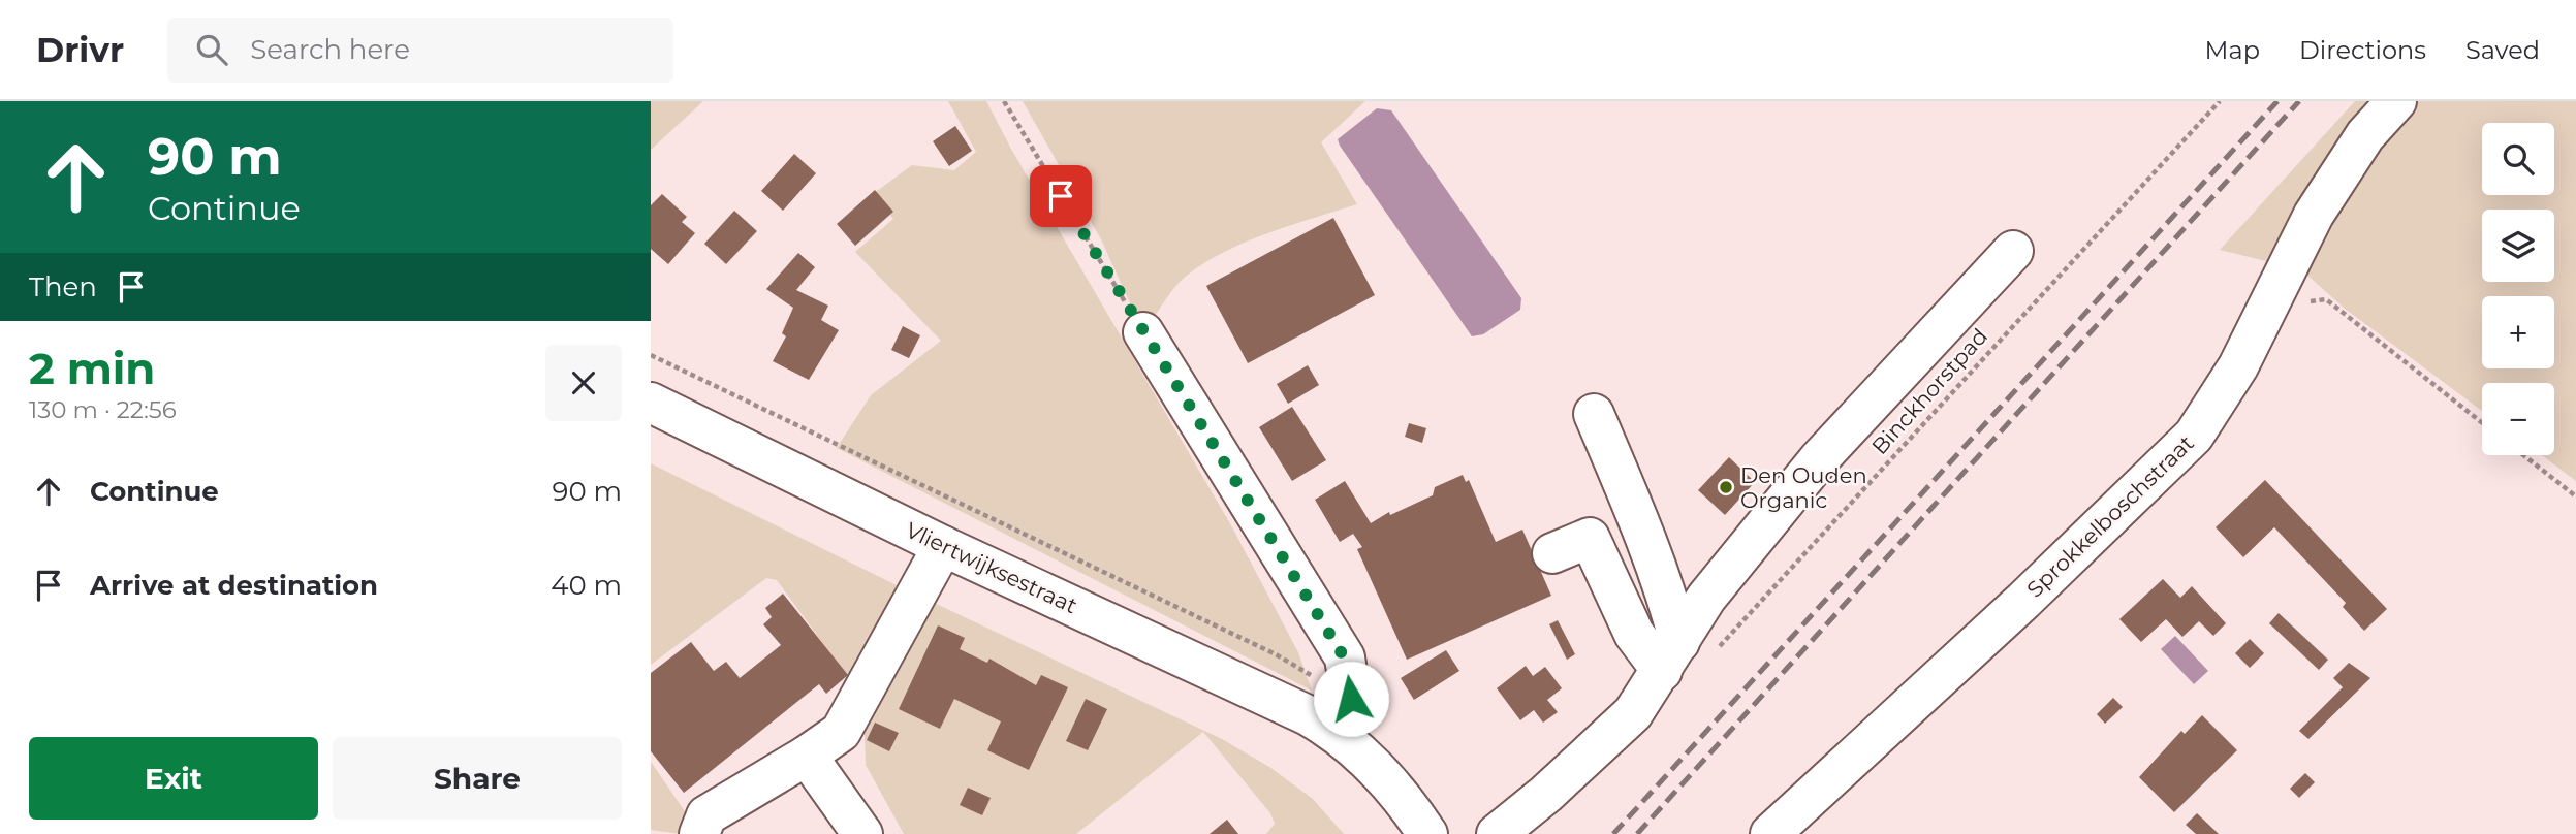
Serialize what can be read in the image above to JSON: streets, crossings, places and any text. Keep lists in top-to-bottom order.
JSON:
{
  "streets": {
    "street": ["Sprokkelboschstraat", "Vliertwijksestraat"],
    "path": ["Binckhorstpad"]
  },
  "places": ["Den Ouden Organic"],
  "page": {
    "header": "Drivr",
    "search": "Search here",
    "nav": ["Map", "Directions", "Saved"],
    "turn": ["90 m", "Continue"],
    "map_buttons": ["+", "−"],
    "then": "Then",
    "heading": ["2 min", "130 m · 22:56"],
    "list": [
      {
        "name": "Continue",
        "value": "90 m"
      },
      {
        "name": "Arrive at destination",
        "value": "40 m"
      }
    ],
    "buttons": ["Exit", "Share"]
  }
}
